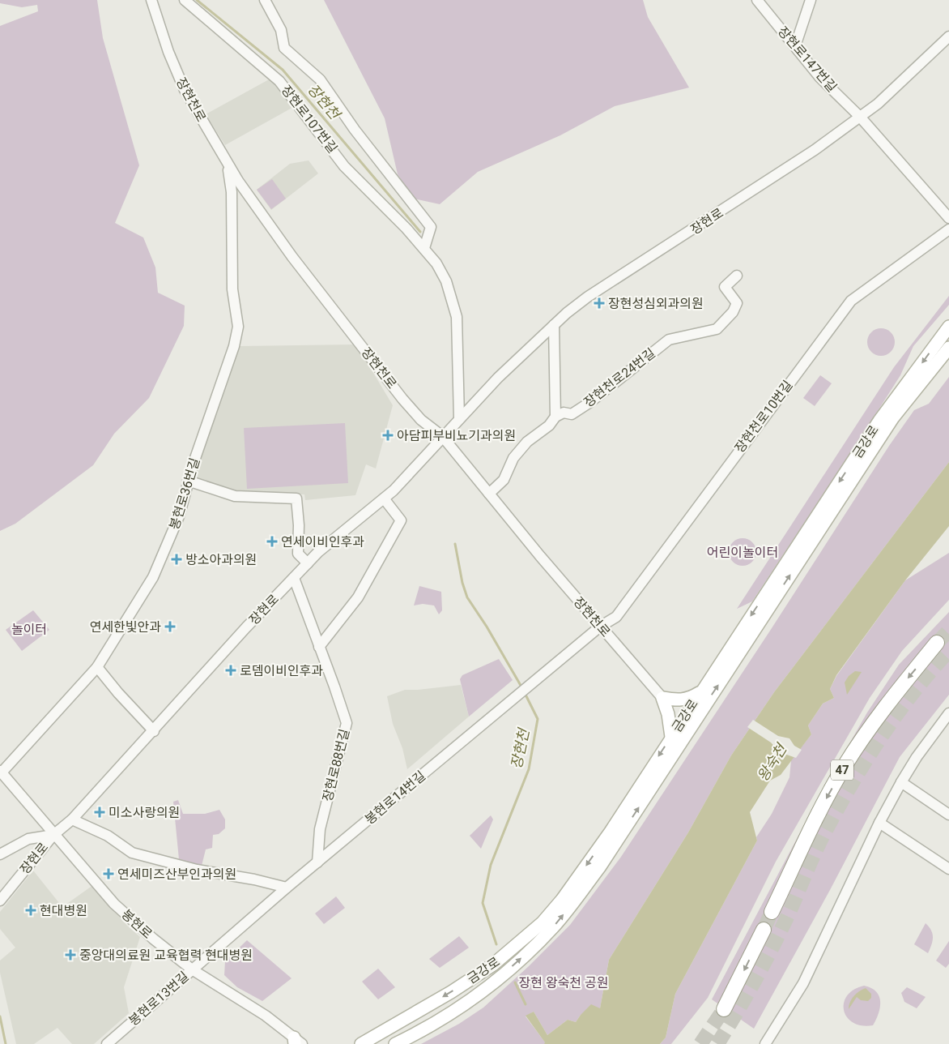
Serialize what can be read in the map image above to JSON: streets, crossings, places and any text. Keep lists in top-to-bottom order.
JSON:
{
  "streets": {
    "highway": ["47"],
    "main road": ["금강로"],
    "street": [
      "장현로147번길",
      "장현천로",
      "장현로107번길",
      "장현로",
      "장현천로24번길",
      "장현천로10번길",
      "봉현로36번길",
      "장현로88번길",
      "봉현로14번길",
      "봉현로",
      "봉현로13번길"
    ]
  },
  "crossings": [
    ["장현로147번길", "장현로"],
    ["장현천로", "장현로"],
    ["장현천로", "장현천로24번길"],
    ["장현천로", "장현천로10번길"],
    ["장현천로", "봉현로36번길"],
    ["장현천로", "봉현로14번길"],
    ["장현로107번길", "장현로"],
    ["장현로", "장현로88번길"],
    ["장현로", "봉현로"],
    ["장현천로10번길", "봉현로14번길"],
    ["봉현로36번길", "봉현로"],
    ["장현로88번길", "봉현로14번길"],
    ["봉현로14번길", "봉현로"],
    ["봉현로14번길", "봉현로13번길"],
    ["봉현로", "봉현로13번길"]
  ],
  "water": ["장현천", "왕숙천"],
  "parks": ["어린이놀이터", "놀이터", "장현 왕숙천 공원"],
  "places": {
    "health": [
      "장현성심외과의원",
      "아담피부비뇨기과의원",
      "연세이비인후과",
      "방소아과의원",
      "연세한빛안과",
      "로뎀이비인후과",
      "미소사랑의원",
      "연세미즈산부인과의원",
      "현대병원",
      "중앙대의료원 교육협력 현대병원"
    ]
  }
}
